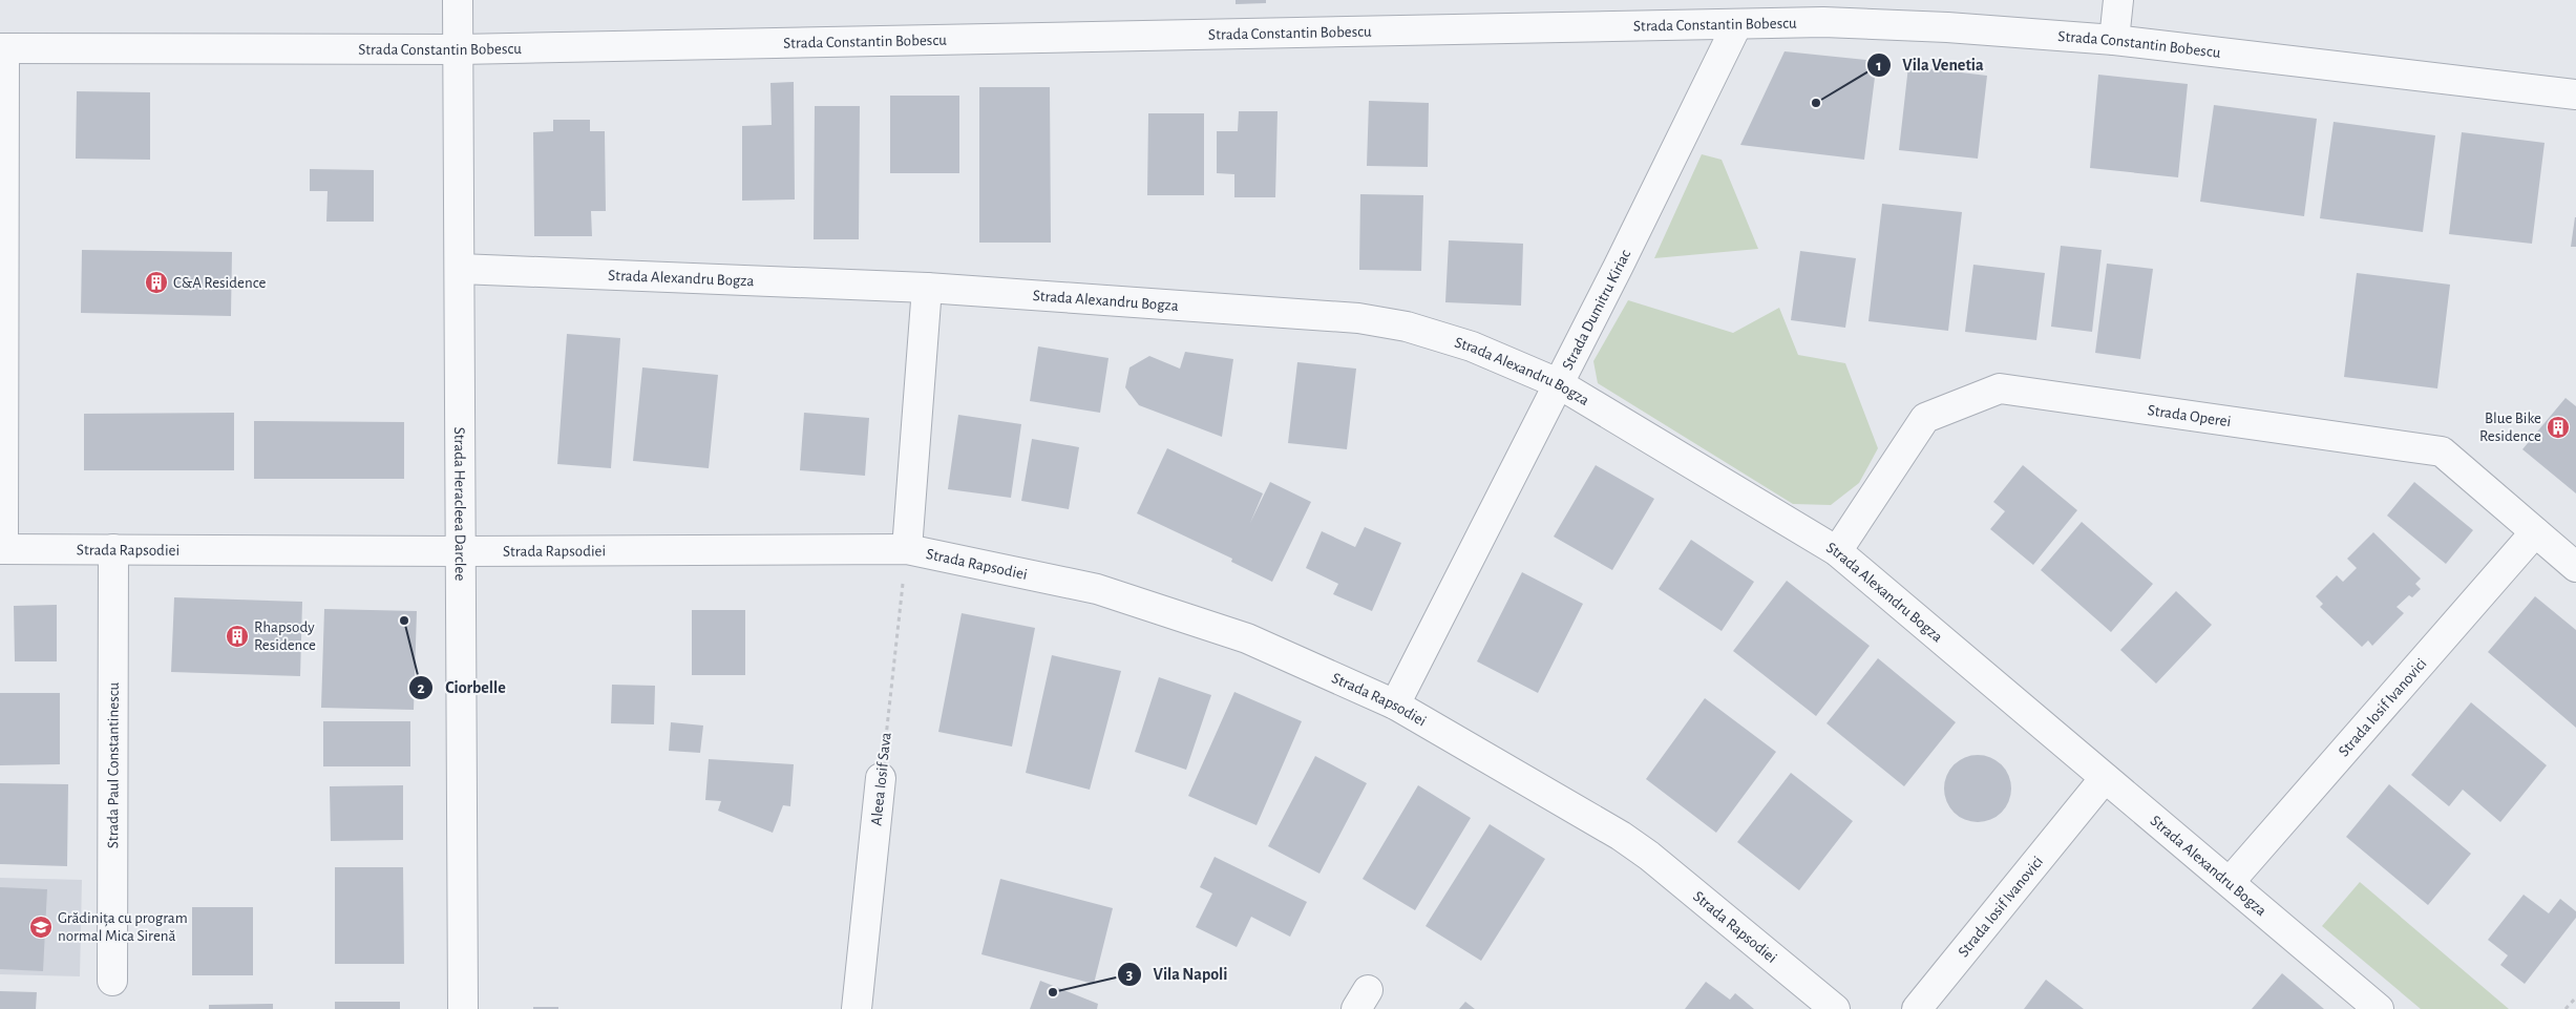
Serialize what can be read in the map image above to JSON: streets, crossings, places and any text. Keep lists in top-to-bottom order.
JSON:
{
  "streets": {
    "street": [
      "Strada Constantin Bobescu",
      "Strada Alexandru Bogza",
      "Strada Dumitru Kiriac",
      "Strada Operei",
      "Strada Heracleea Darclee",
      "Strada Rapsodiei",
      "Strada Iosif Ivanovici",
      "Strada Paul Constantinescu",
      "Aleea Iosif Sava"
    ]
  },
  "crossings": [
    ["Strada Constantin Bobescu", "Strada Dumitru Kiriac"],
    ["Strada Constantin Bobescu", "Strada Heracleea Darclee"],
    ["Strada Alexandru Bogza", "Strada Dumitru Kiriac"],
    ["Strada Alexandru Bogza", "Strada Operei"],
    ["Strada Alexandru Bogza", "Strada Heracleea Darclee"],
    ["Strada Alexandru Bogza", "Strada Iosif Ivanovici"],
    ["Strada Dumitru Kiriac", "Strada Rapsodiei"],
    ["Strada Operei", "Strada Iosif Ivanovici"],
    ["Strada Heracleea Darclee", "Strada Rapsodiei"],
    ["Strada Rapsodiei", "Strada Paul Constantinescu"],
    ["Strada Rapsodiei", "Aleea Iosif Sava"]
  ],
  "places": {
    "other": ["Vila Venetia", "Ciorbelle", "Vila Napoli"],
    "building": ["C&A Residence", "Blue Bike Residence", "Rhapsody Residence"],
    "school or university": ["Grădinița cu program normal Mica Sirenă"]
  }
}
